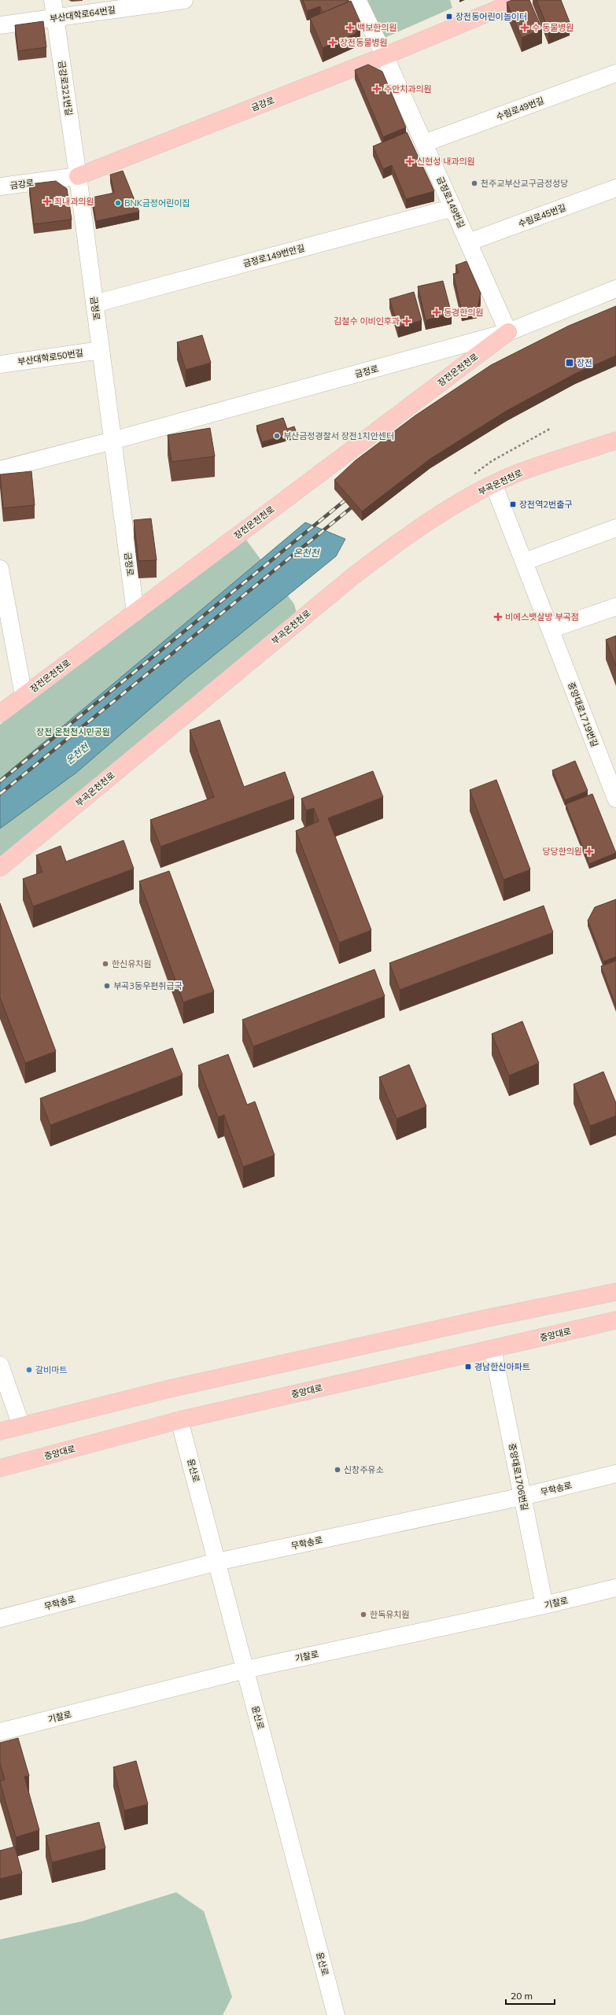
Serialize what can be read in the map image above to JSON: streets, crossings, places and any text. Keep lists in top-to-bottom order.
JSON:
{
  "streets": {
    "main road": [
      "금강로",
      "장전온천천로",
      "부곡온천천로",
      "중앙대로"
    ],
    "street": [
      "부산대학로64번길",
      "금강로321번길",
      "수림로49번길",
      "금정로149번길",
      "수림로45번길",
      "금정로149번안길",
      "금정로",
      "부산대학로50번길",
      "중앙대로1719번길",
      "윤산로",
      "중앙대로1706번길",
      "무학송로",
      "기찰로"
    ]
  },
  "crossings": [
    ["부산대학로64번길", "금강로321번길"],
    ["금강로321번길", "금강로"],
    ["금강로321번길", "금정로"],
    ["금강로", "금정로149번길"],
    ["금강로", "금정로"],
    ["수림로49번길", "금정로149번길"],
    ["금정로149번길", "수림로45번길"],
    ["금정로149번길", "금정로149번안길"],
    ["금정로149번길", "금정로"],
    ["금정로149번길", "장전온천천로"],
    ["금정로149번안길", "금정로"],
    ["금정로", "부산대학로50번길"],
    ["금정로", "장전온천천로"],
    ["부곡온천천로", "중앙대로1719번길"],
    ["중앙대로", "윤산로"],
    ["중앙대로", "중앙대로1706번길"],
    ["윤산로", "무학송로"],
    ["윤산로", "기찰로"],
    ["중앙대로1706번길", "무학송로"],
    ["중앙대로1706번길", "기찰로"]
  ],
  "water": ["온천천"],
  "parks": ["장전 온천천시민공원"],
  "places": {
    "transit": [
      "장전동어린이놀이터",
      "장전",
      "장전역2번출구",
      "경남한신아파트"
    ],
    "health": [
      "백보한의원",
      "수 동물병원",
      "장전동물병원",
      "주안치과의원",
      "신현성 내과의원",
      "최내과의원",
      "동경한의원",
      "김철수 이비인후과",
      "비에스뱃살방 부곡점",
      "당당한의원"
    ],
    "other": [
      "천주교부산교구금정성당",
      "BNK금정어린이집",
      "부산금정경찰서 장전1치안센터",
      "한신유치원",
      "부곡3동우편취급국",
      "갈비마트",
      "신창주유소",
      "한독유치원"
    ]
  },
  "scale_bar": "20 m"
}
